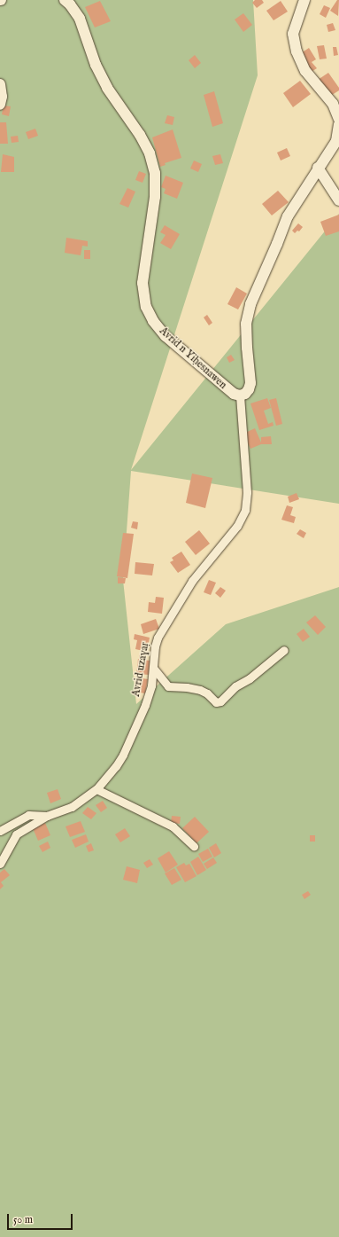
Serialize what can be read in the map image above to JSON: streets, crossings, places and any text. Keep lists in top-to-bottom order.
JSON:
{
  "streets": {
    "street": ["Avrid n Yiḥesnawen", "Avrid uzaɣaṛ"]
  },
  "crossings": [
    ["Avrid n Yiḥesnawen", "Avrid uzaɣaṛ"]
  ],
  "scale_bar": "50 m"
}
